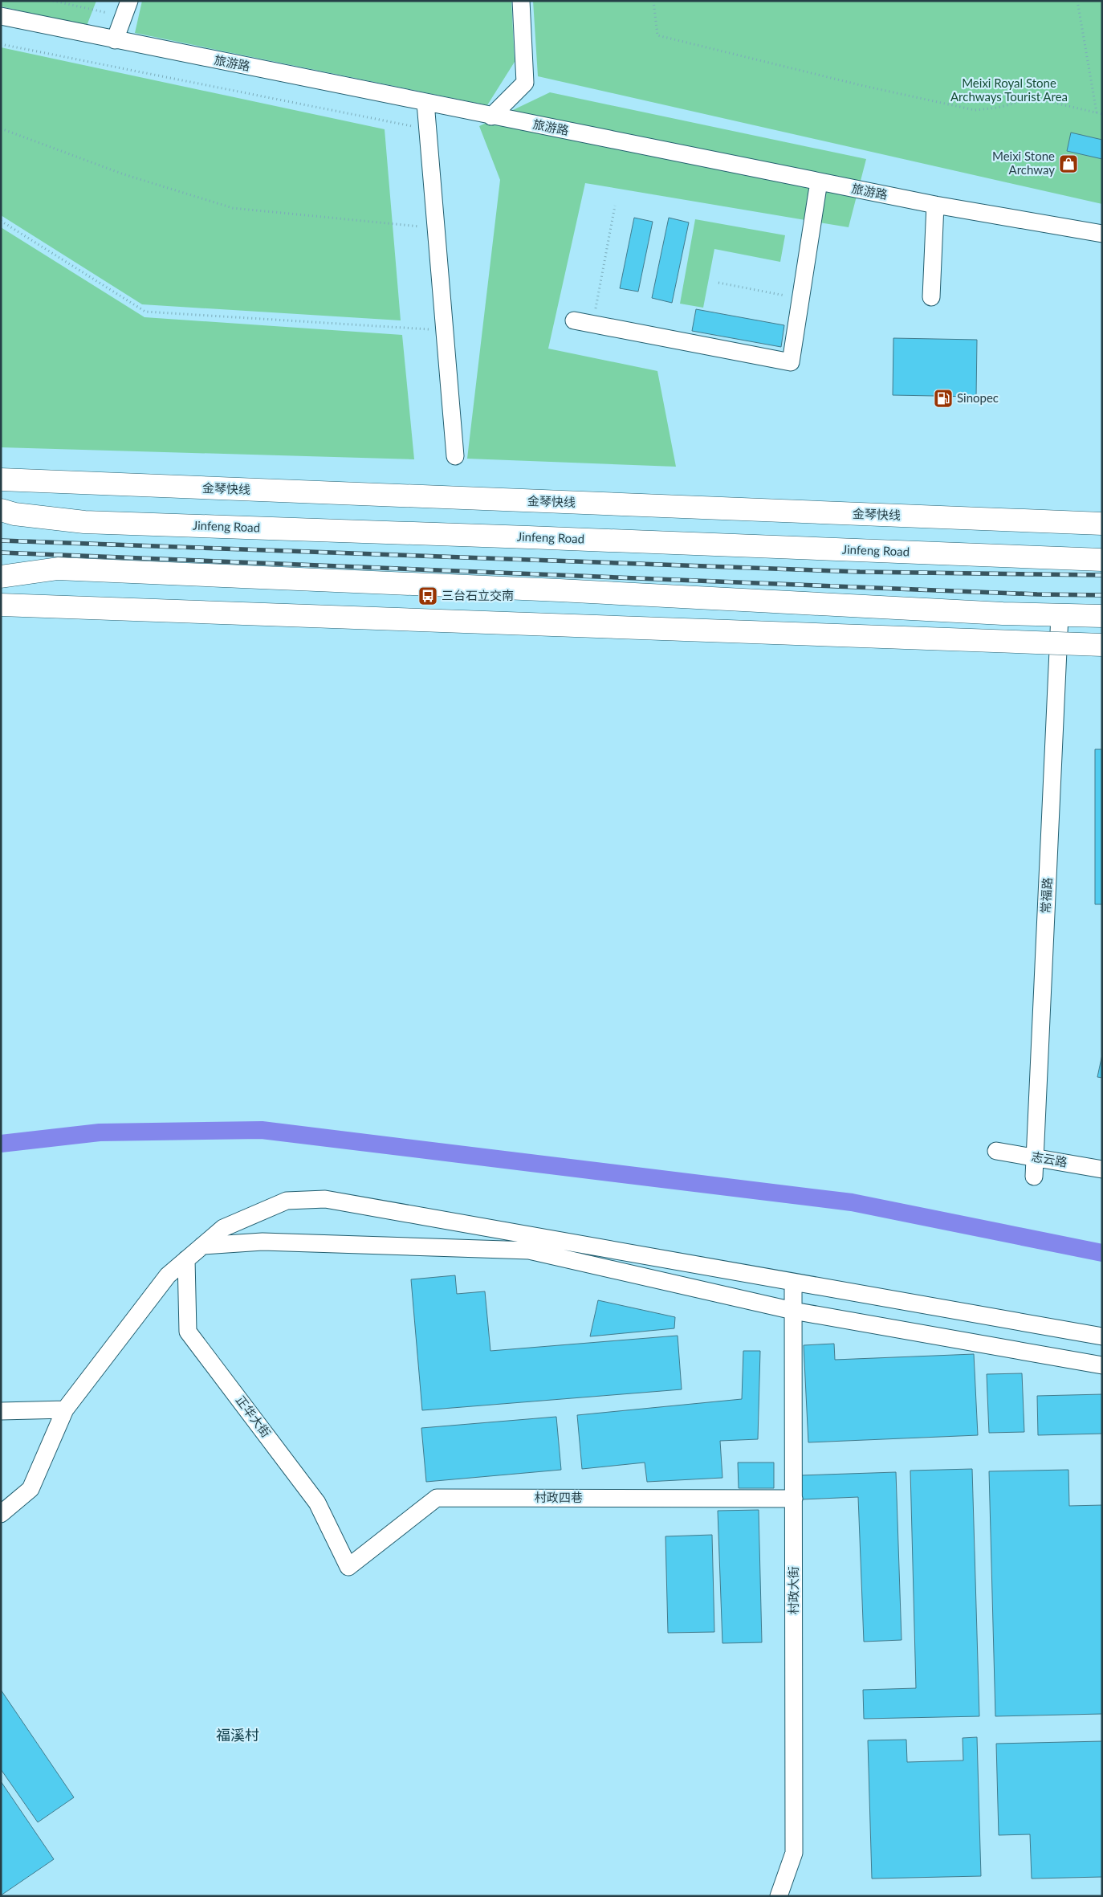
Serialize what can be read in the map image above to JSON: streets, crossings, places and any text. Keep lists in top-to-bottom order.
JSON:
{
  "streets": {
    "main road": ["金琴快线", "Jinfeng Road"],
    "street": [
      "旅游路",
      "常福路",
      "志云路",
      "正华大街",
      "村政四巷",
      "村政大街"
    ]
  },
  "crossings": [
    ["常福路", "志云路"],
    ["正华大街", "村政四巷"],
    ["村政四巷", "村政大街"]
  ],
  "districts": ["福溪村"],
  "parks": ["Meixi Royal Stone Archways Tourist Area"],
  "places": {
    "shop": ["Meixi Stone Archway"],
    "fuel station": ["Sinopec"],
    "bus stop": ["三台石立交南"]
  }
}
